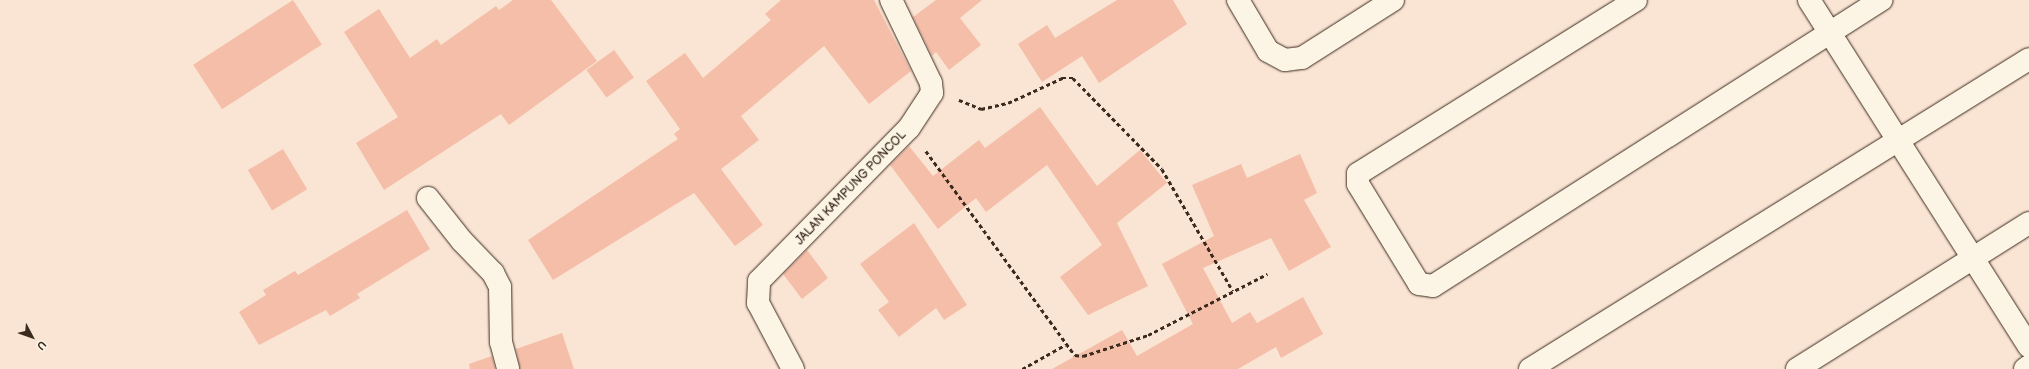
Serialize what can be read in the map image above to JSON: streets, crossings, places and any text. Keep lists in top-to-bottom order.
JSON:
{
  "streets": {
    "street": ["JALAN KAMPUNG PONCOL"]
  },
  "north": "bottom right"
}
